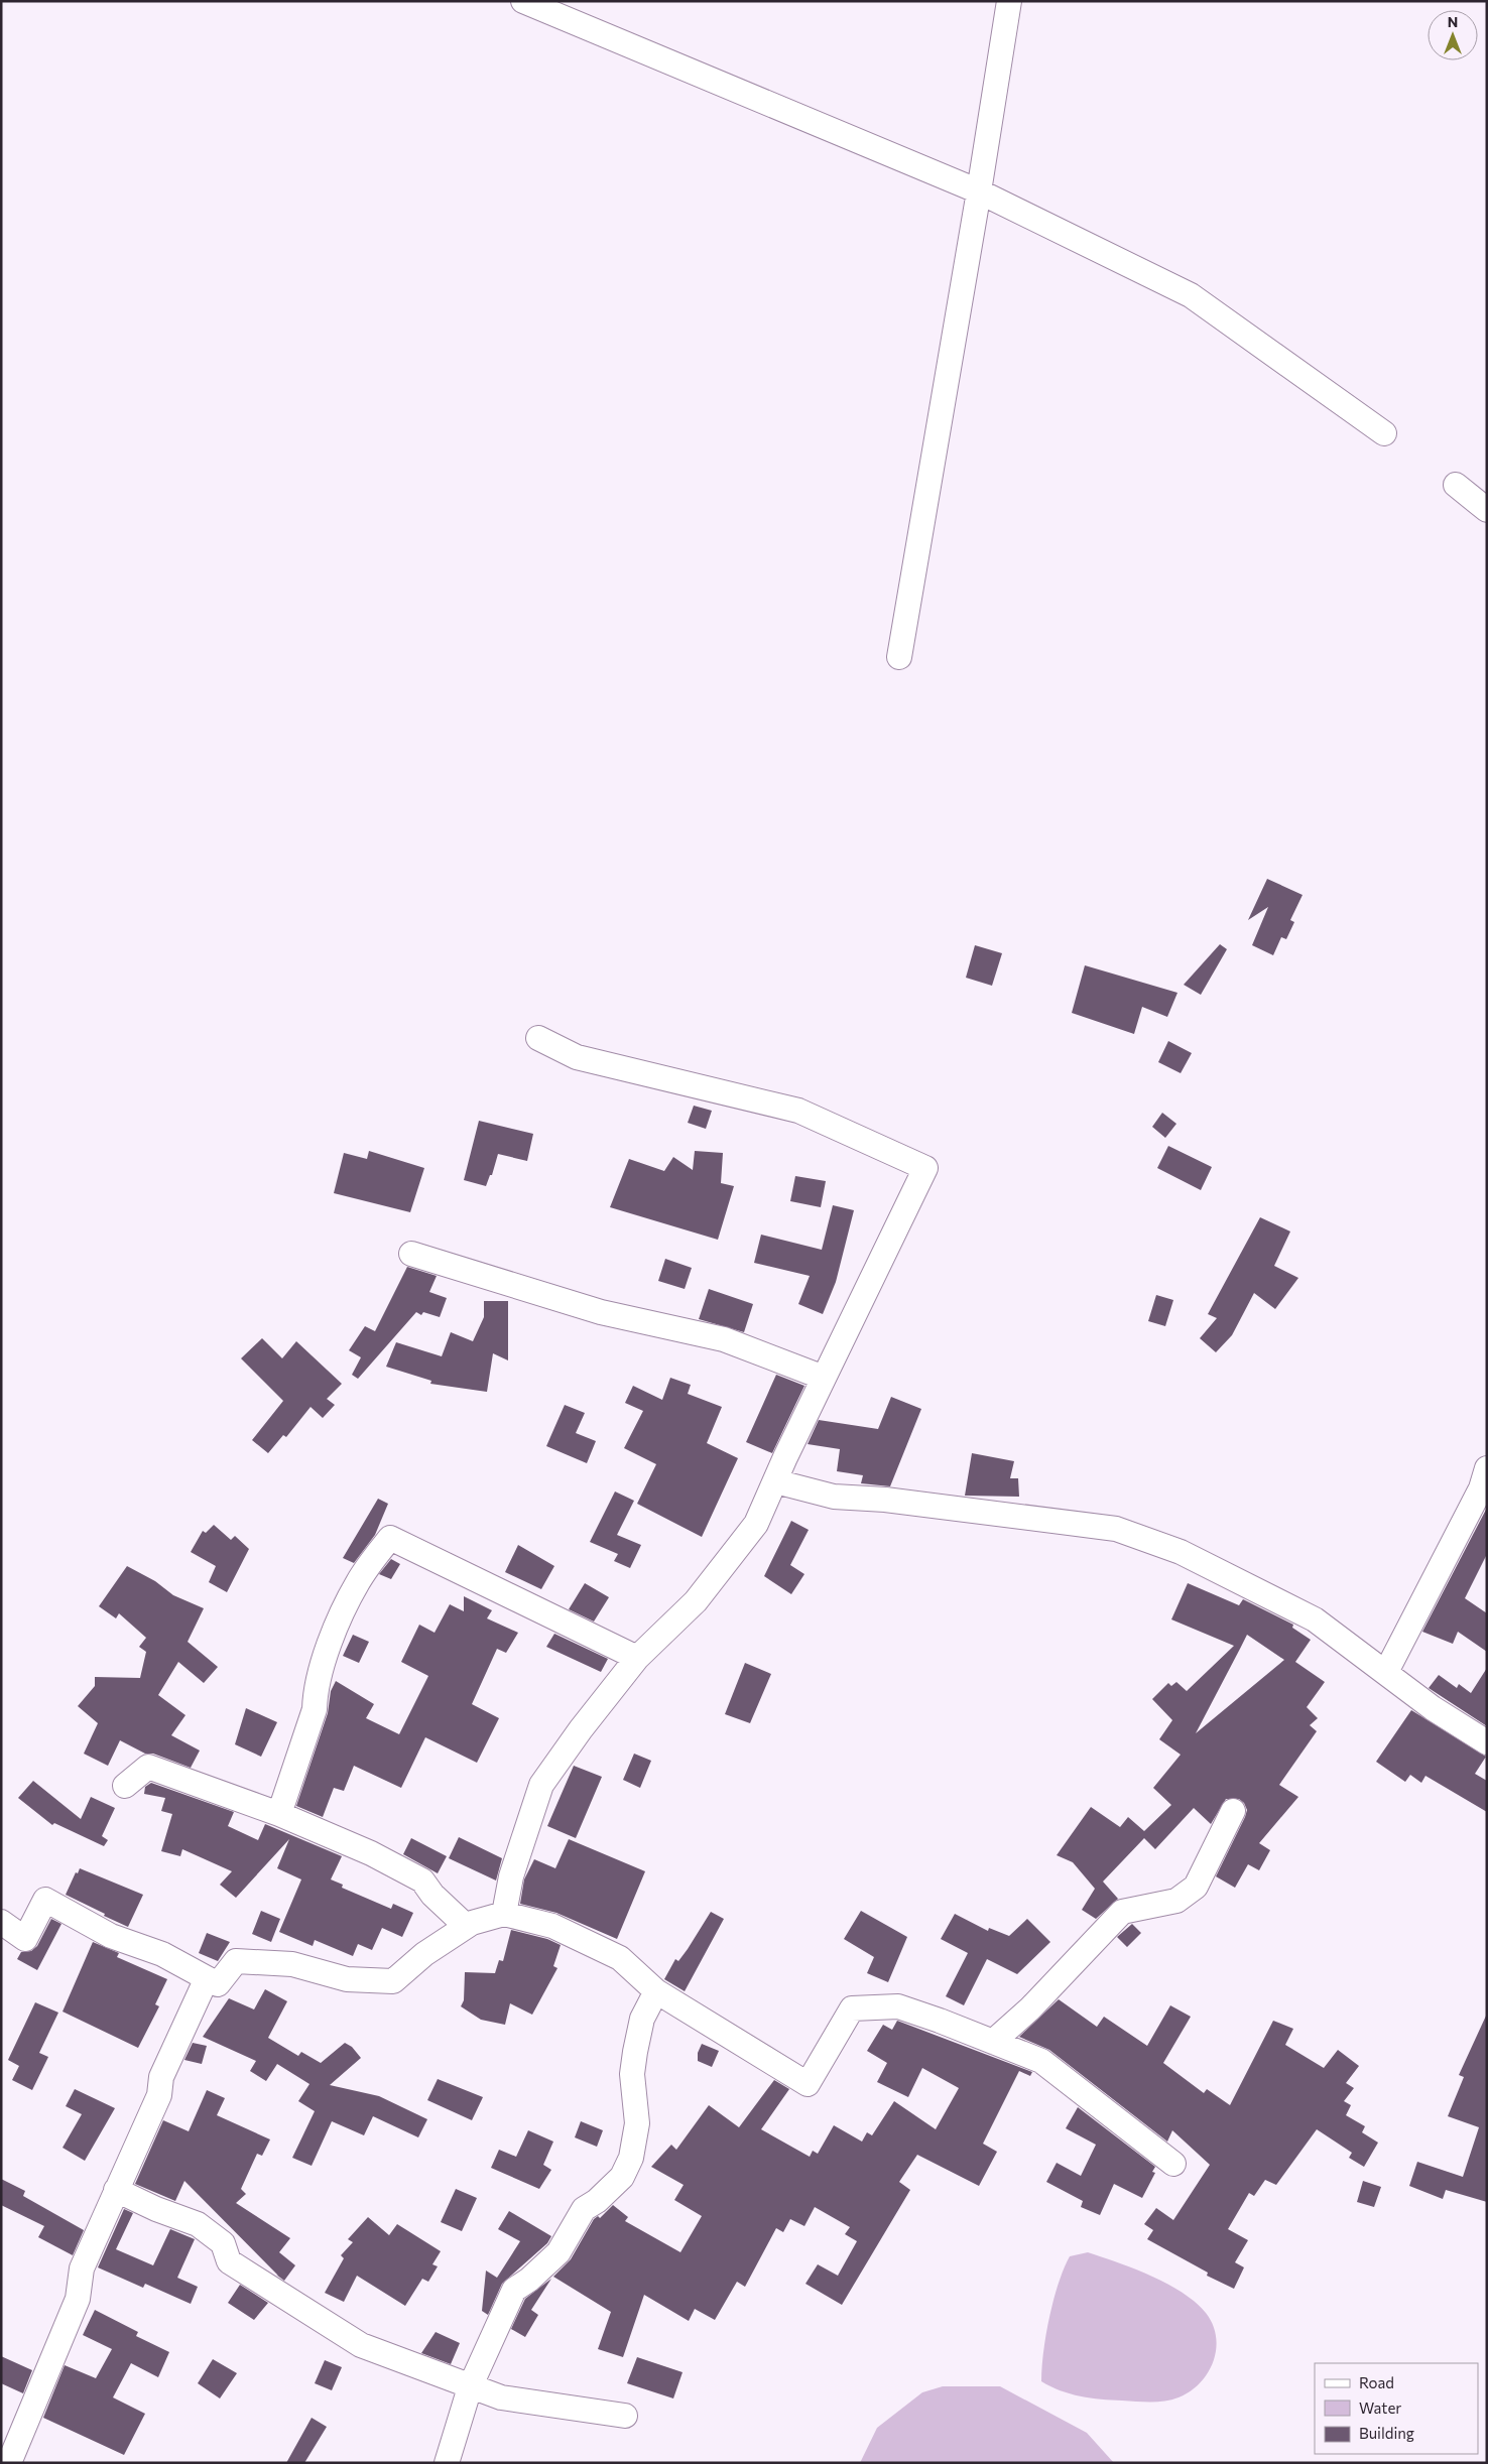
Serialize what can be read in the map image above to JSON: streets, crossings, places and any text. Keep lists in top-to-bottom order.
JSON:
{
  "legend": ["Road", "Water", "Building"],
  "north": "top"
}
